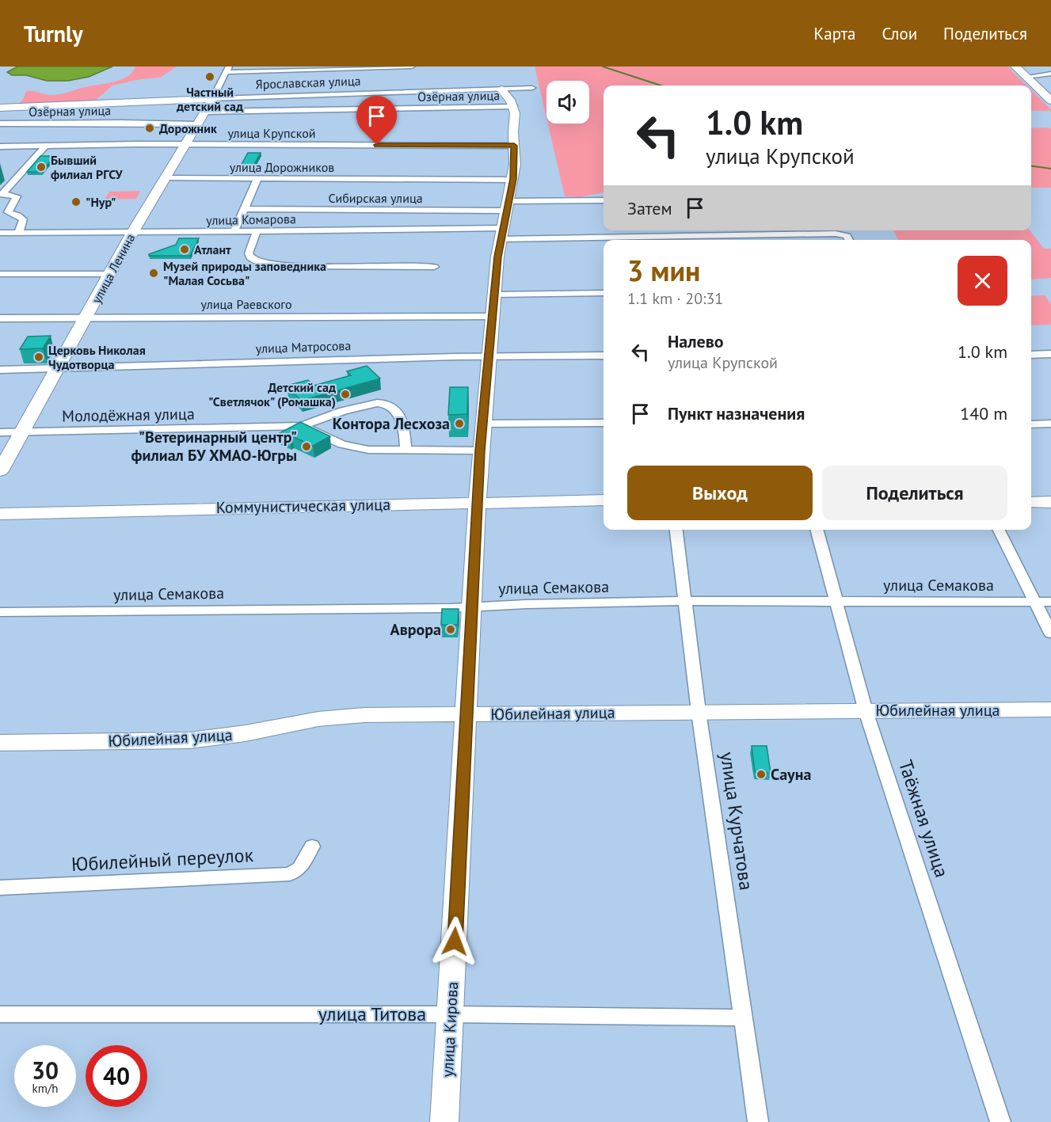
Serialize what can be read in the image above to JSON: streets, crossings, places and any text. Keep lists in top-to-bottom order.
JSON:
{
  "streets": {
    "street": [
      "Ярославская улица",
      "Озёрная улица",
      "улица Крупской",
      "улица Дорожников",
      "Сибирская улица",
      "улица Комарова",
      "улица Ленина",
      "улица Раевского",
      "улица Матросова",
      "Молодёжная улица",
      "Коммунистическая улица",
      "улица Семакова",
      "Юбилейная улица",
      "Таёжная улица",
      "улица Курчатова",
      "Юбилейный переулок",
      "улица Титова",
      "улица Кирова"
    ]
  },
  "crossings": [
    ["Ярославская улица", "улица Ленина"],
    ["Озёрная улица", "улица Ленина"],
    ["Озёрная улица", "улица Кирова"],
    ["улица Крупской", "улица Ленина"],
    ["улица Крупской", "улица Кирова"],
    ["улица Дорожников", "улица Ленина"],
    ["улица Дорожников", "улица Кирова"],
    ["Сибирская улица", "улица Кирова"],
    ["улица Комарова", "улица Ленина"],
    ["улица Комарова", "улица Кирова"],
    ["улица Ленина", "улица Раевского"],
    ["улица Ленина", "улица Матросова"],
    ["улица Ленина", "Молодёжная улица"],
    ["улица Раевского", "улица Кирова"],
    ["улица Матросова", "улица Кирова"],
    ["Молодёжная улица", "улица Кирова"],
    ["Коммунистическая улица", "улица Кирова"],
    ["улица Семакова", "Таёжная улица"],
    ["улица Семакова", "улица Курчатова"],
    ["улица Семакова", "улица Кирова"],
    ["Юбилейная улица", "Таёжная улица"],
    ["Юбилейная улица", "улица Курчатова"],
    ["Юбилейная улица", "улица Кирова"],
    ["улица Курчатова", "улица Титова"],
    ["улица Титова", "улица Кирова"]
  ],
  "places": [
    "Частный детский сад",
    "Дорожник",
    "Бывший филиал РГСУ",
    "\"Нур\"",
    "Атлант",
    "Музей природы заповедника \"Малая Сосьва\"",
    "Церковь Николая Чудотворца",
    "Детский сад \"Светлячок\" (Ромашка)",
    "Контора Лесхоза",
    "\"Ветеринарный центр\" филиал БУ ХМАО-Югры",
    "Аврора",
    "Сауна"
  ],
  "page": {
    "header": "Turnly",
    "nav": ["Карта", "Слои", "Поделиться"],
    "turn": ["1.0 km", "улица Крупской"],
    "then": "Затем",
    "heading": ["3 мин", "1.1 km · 20:31"],
    "list": [
      {
        "name": "Налево",
        "note": "улица Крупской",
        "value": "1.0 km"
      },
      {
        "name": "Пункт назначения",
        "value": "140 m"
      }
    ],
    "buttons": ["Выход", "Поделиться"],
    "speed": "30 km/h",
    "limit": "40"
  }
}
